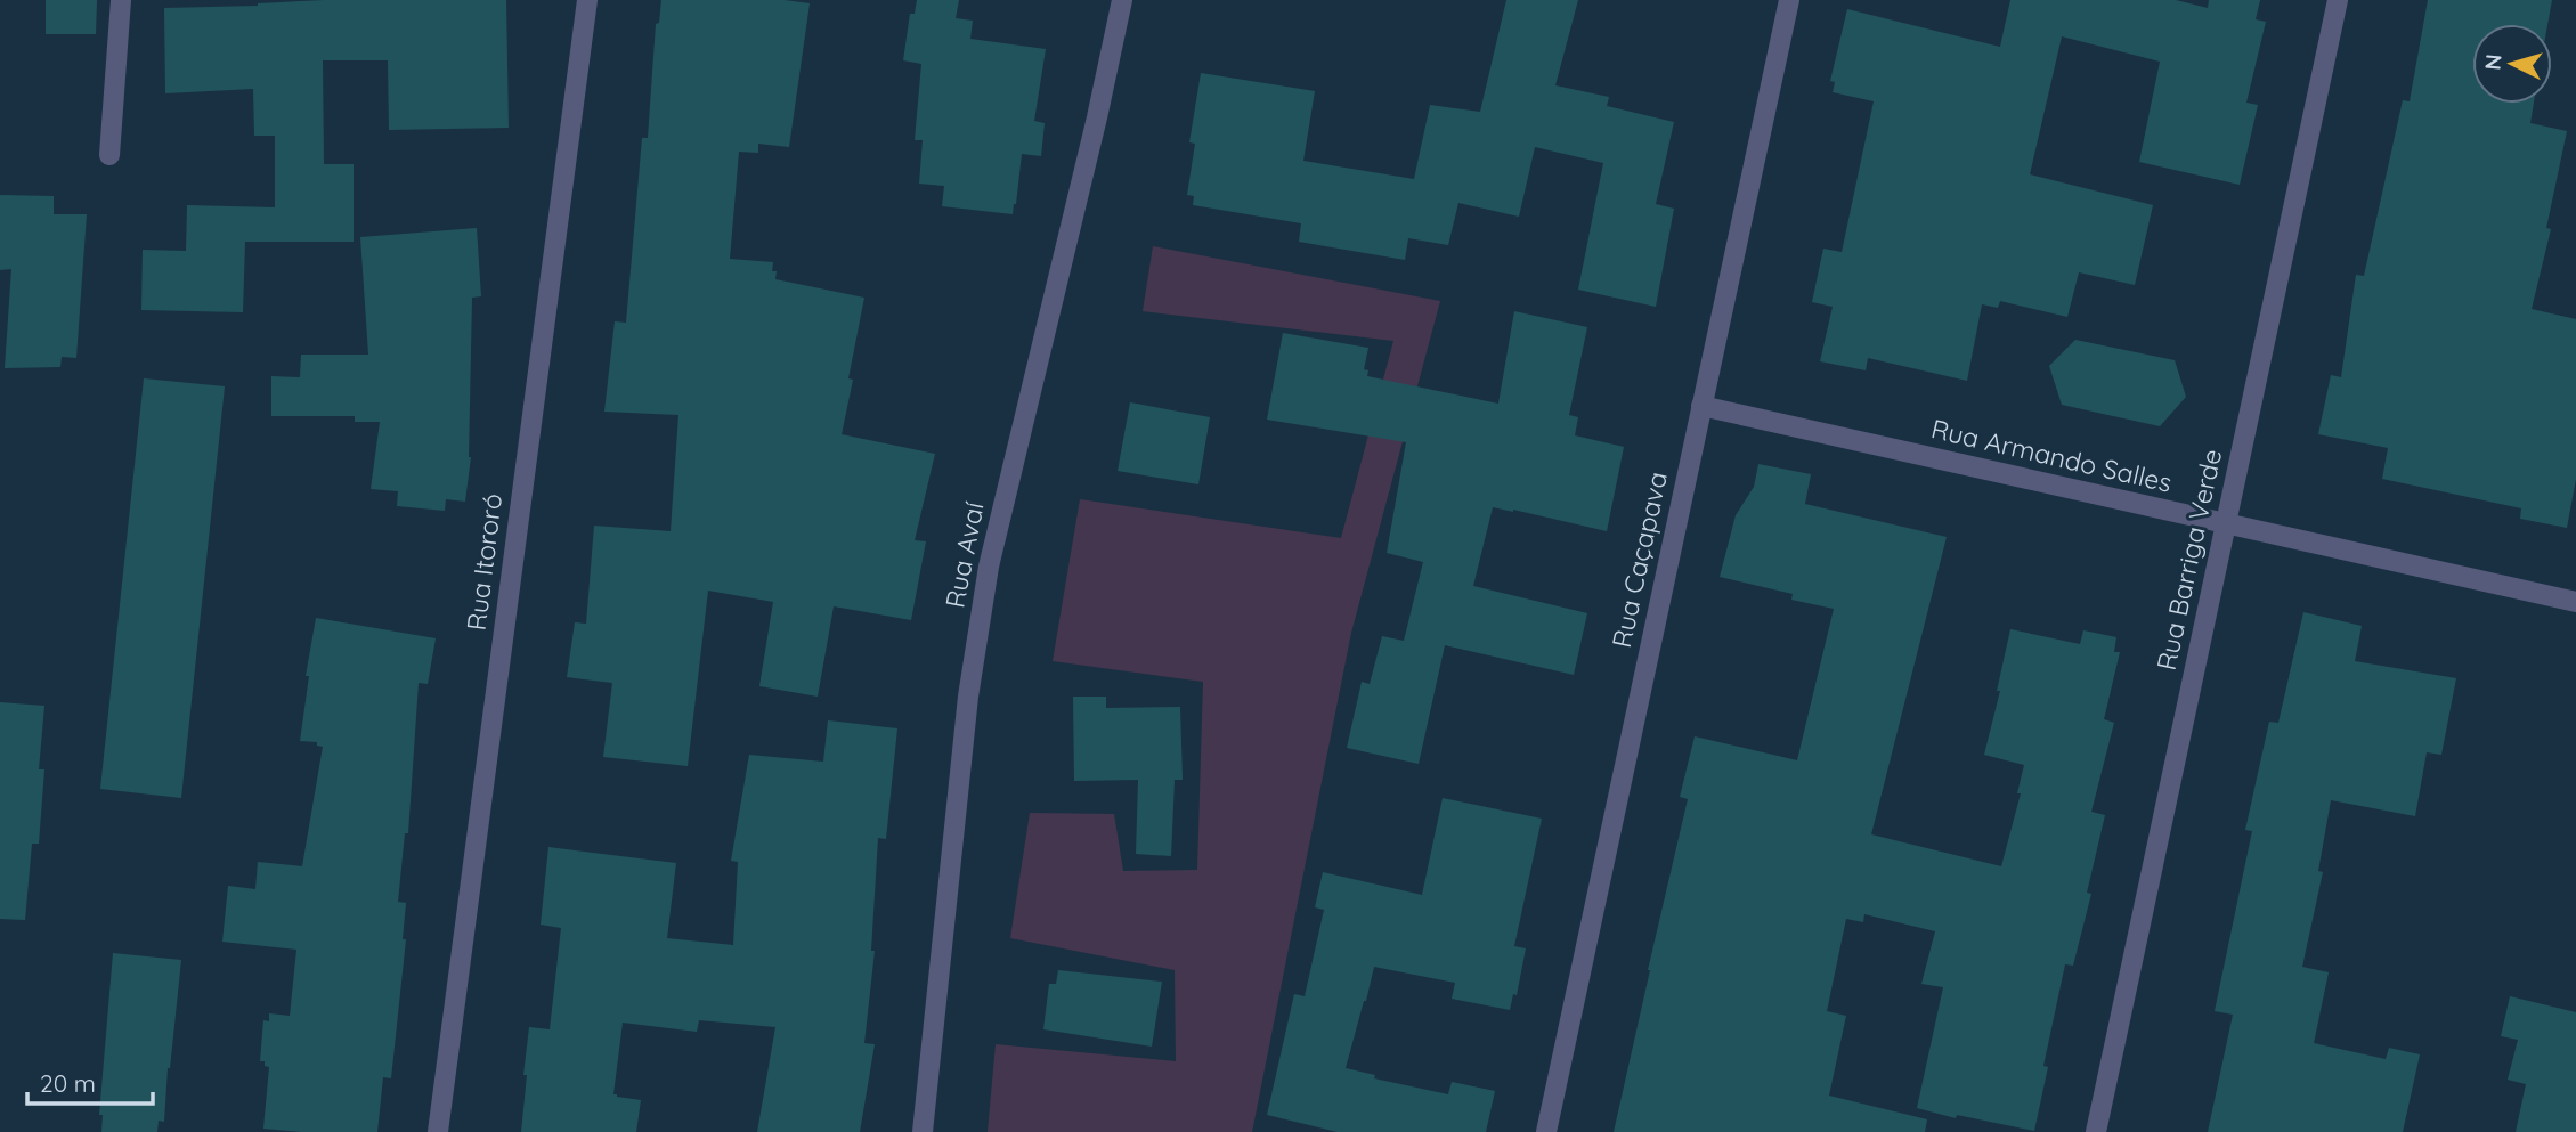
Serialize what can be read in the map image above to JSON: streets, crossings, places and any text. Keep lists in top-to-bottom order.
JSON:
{
  "streets": {
    "street": [
      "Rua Armando Salles",
      "Rua Avaí",
      "Rua Caçapava",
      "Rua Barriga Verde",
      "Rua Itororó"
    ]
  },
  "crossings": [
    ["Rua Armando Salles", "Rua Caçapava"],
    ["Rua Armando Salles", "Rua Barriga Verde"]
  ],
  "scale_bar": "20 m",
  "north": "left"
}
